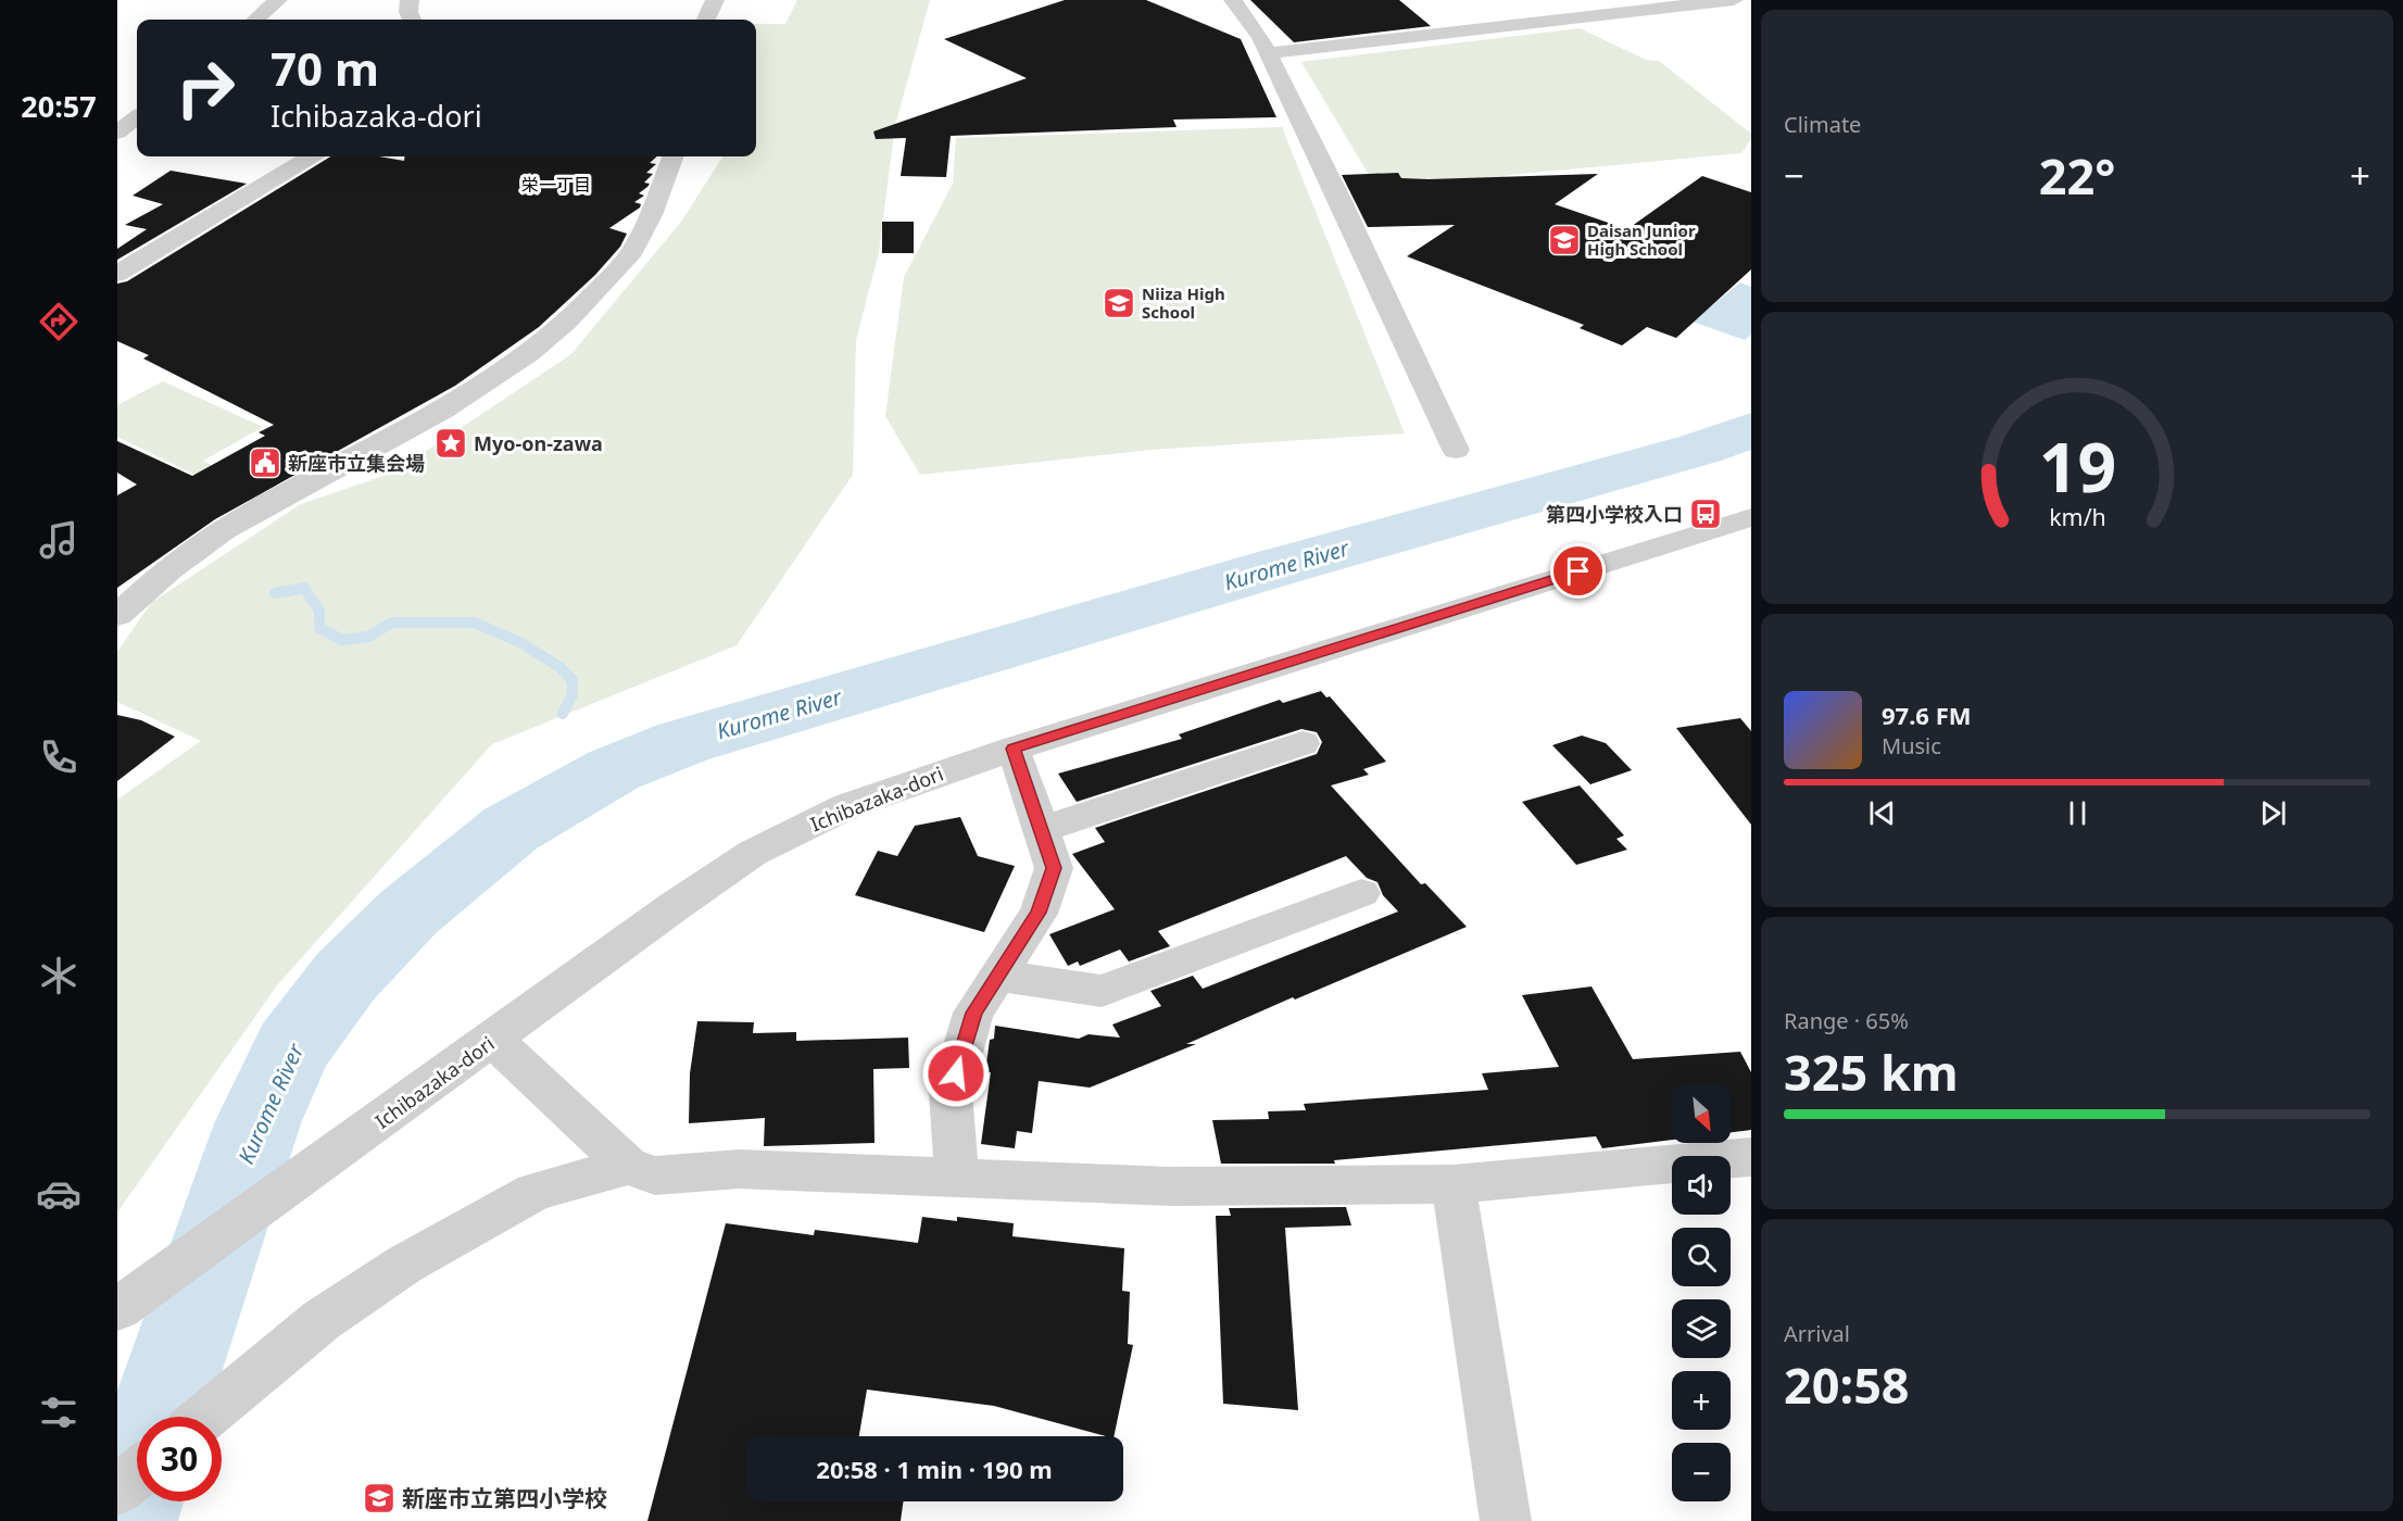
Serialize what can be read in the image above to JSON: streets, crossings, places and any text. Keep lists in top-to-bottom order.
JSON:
{
  "streets": {
    "street": ["Ichibazaka-dori"]
  },
  "districts": ["栄一丁目"],
  "water": ["Kurome River"],
  "places": {
    "school or university": ["Daisan Junior High School", "Niiza High School", "新座市立第四小学校"],
    "place": ["Myo-on-zawa"],
    "public building": ["新座市立集会場"],
    "bus stop": ["第四小学校入口"]
  },
  "north": "bottom right",
  "page": {
    "tabs": "20:57",
    "tile": [
      "Climate",
      ["Range · 65%", "325 km"],
      ["Arrival", "20:58"]
    ],
    "turn": ["70 m", "Ichibazaka-dori"],
    "heat": ["−", "22°", "+"],
    "song": ["97.6 FM", "Music"],
    "map_buttons": ["+", "−"],
    "limit": "30",
    "trip": "20:58 · 1 min · 190 m",
    "gauge": ["19", "km/h"]
  }
}
